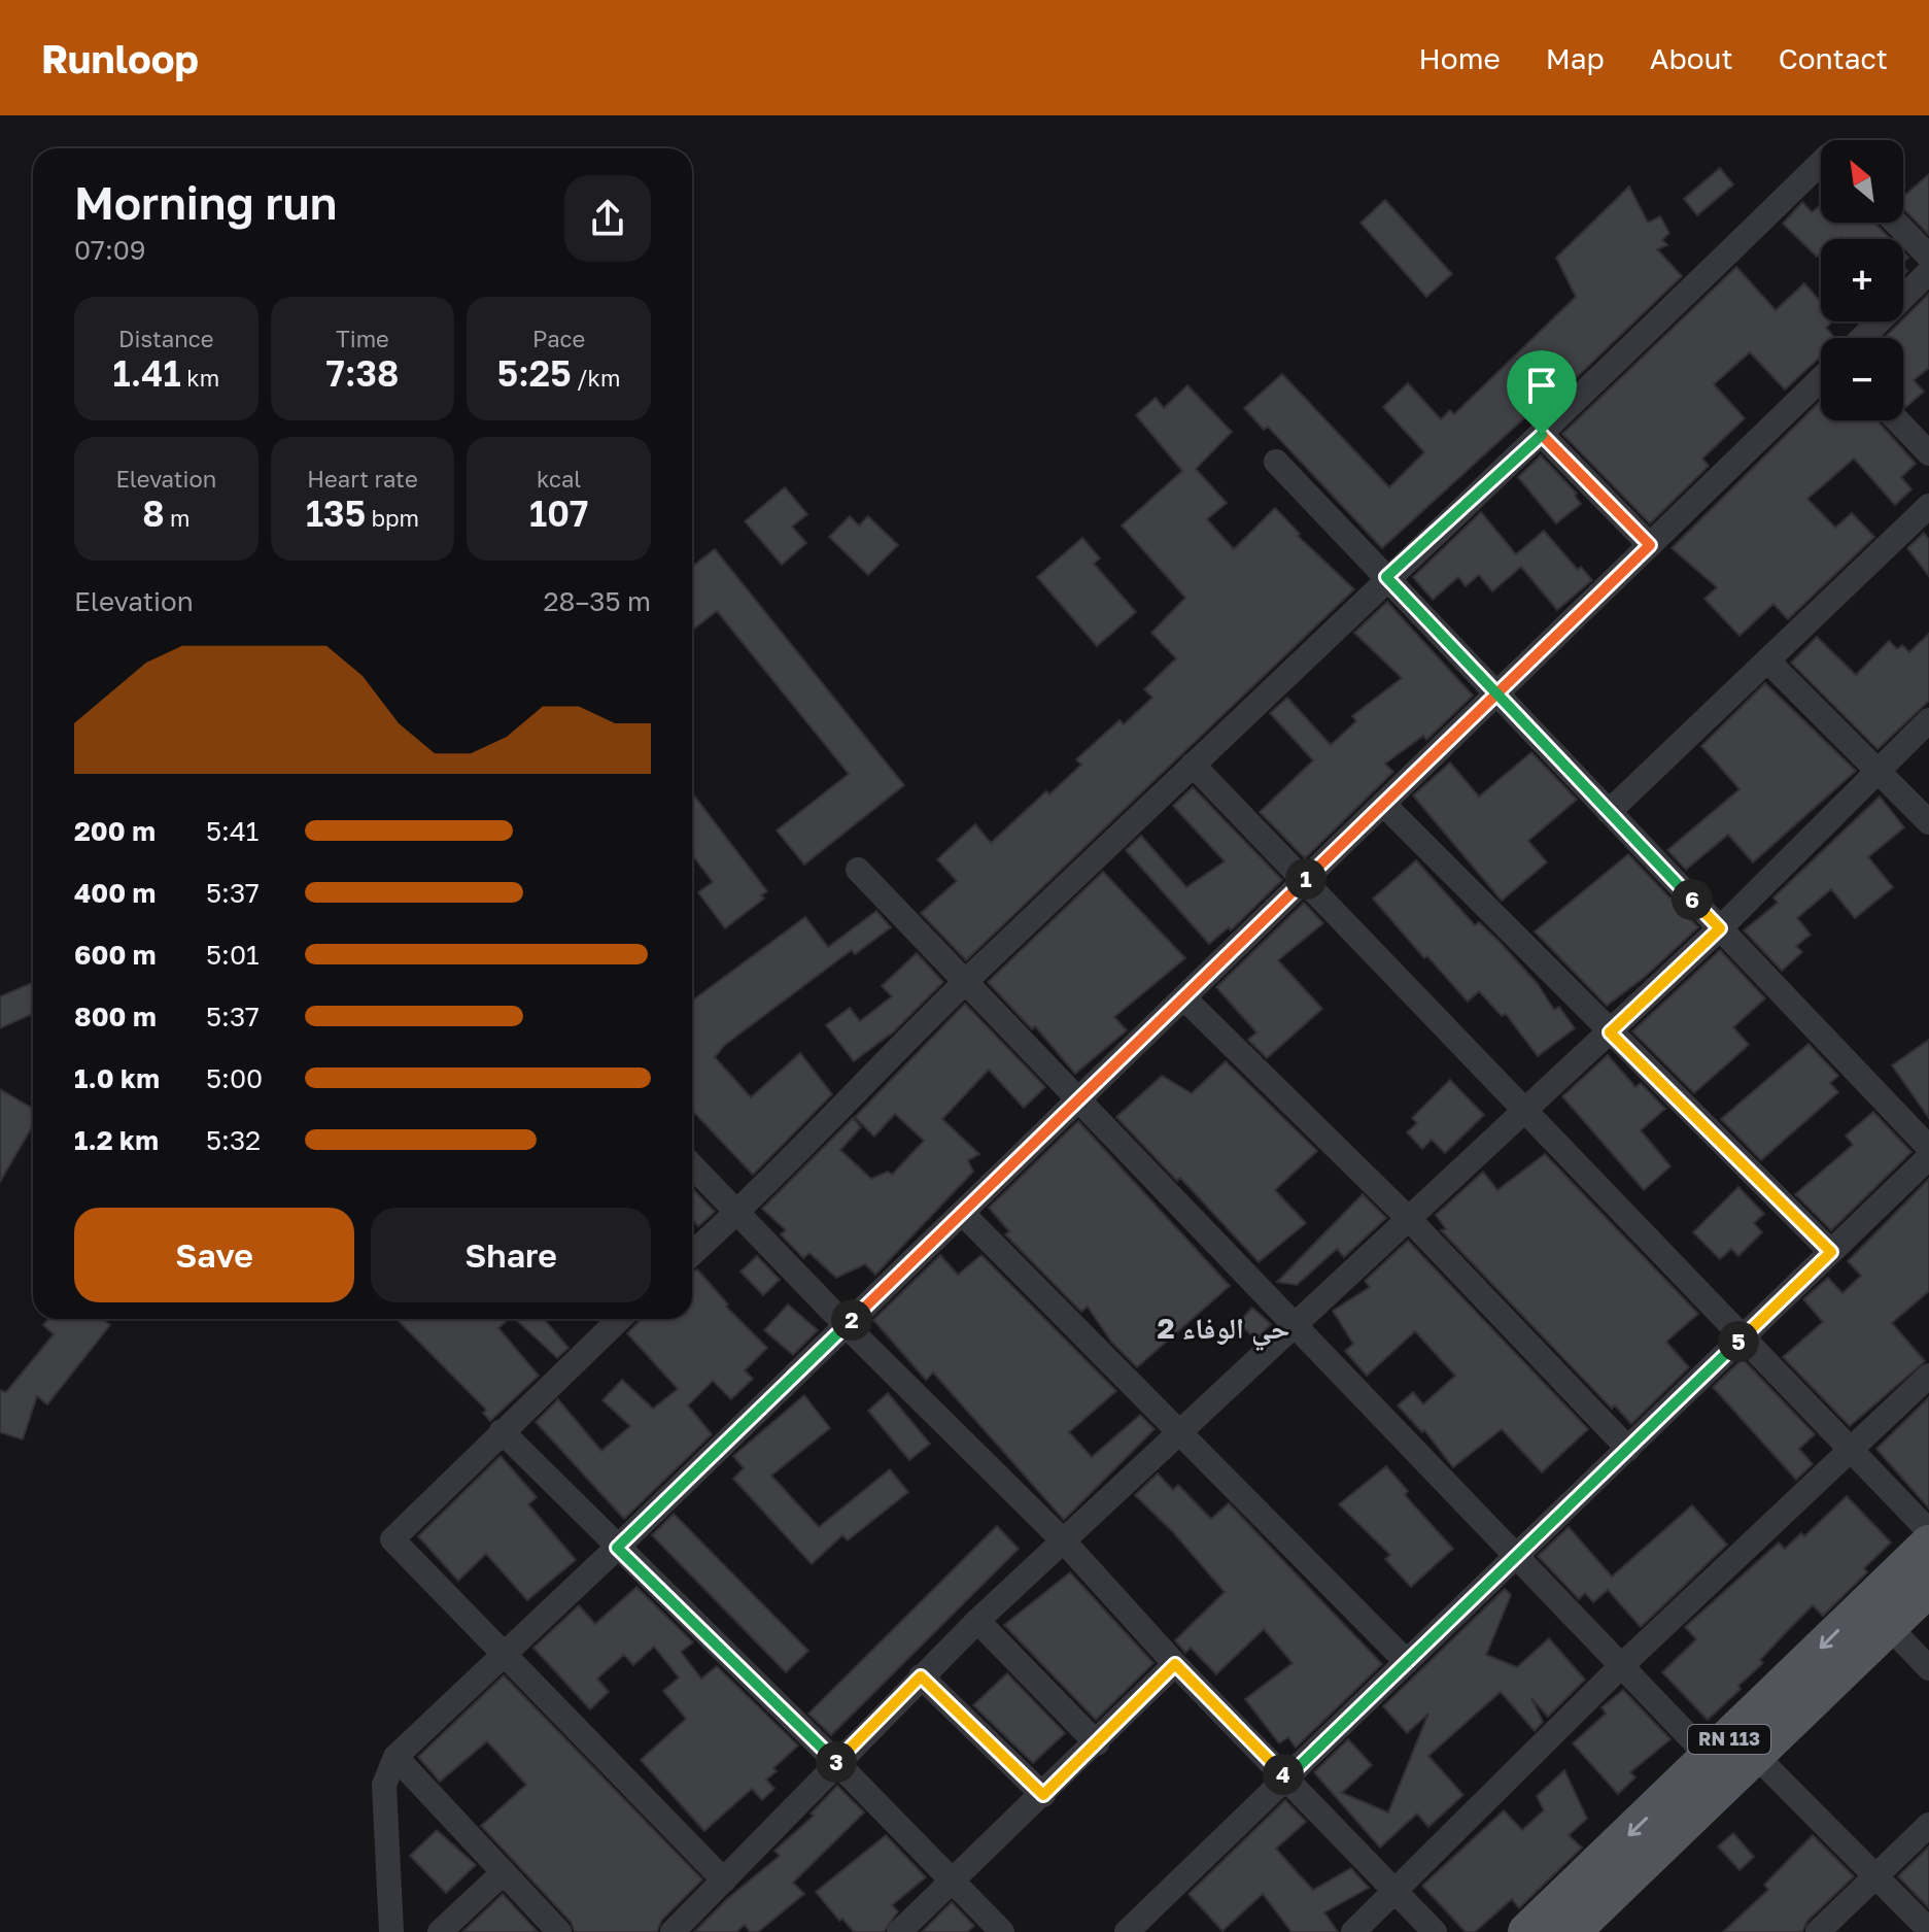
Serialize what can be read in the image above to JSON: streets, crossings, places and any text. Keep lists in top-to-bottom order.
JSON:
{
  "streets": {
    "main road": ["RN 113"]
  },
  "districts": ["حي الوفاء 2"],
  "north": "top left",
  "page": {
    "header": "Runloop",
    "nav": [
      "Home",
      "Map",
      "About",
      "Contact"
    ],
    "map_buttons": ["+", "−"],
    "heading": ["Morning run", "07:09"],
    "stats": [
      ["Distance", "1.41 km"],
      ["Time", "7:38"],
      ["Pace", "5:25 /km"],
      ["Elevation", "8 m"],
      ["Heart rate", "135 bpm"],
      ["kcal", "107"]
    ],
    "chart": ["Elevation", "28–35 m"],
    "list": [
      {
        "name": "200 m",
        "note": "5:41"
      },
      {
        "name": "400 m",
        "note": "5:37"
      },
      {
        "name": "600 m",
        "note": "5:01"
      },
      {
        "name": "800 m",
        "note": "5:37"
      },
      {
        "name": "1.0 km",
        "note": "5:00"
      },
      {
        "name": "1.2 km",
        "note": "5:32"
      }
    ],
    "pins": [
      "1",
      "6",
      "2",
      "5",
      "3",
      "4"
    ],
    "buttons": ["Save", "Share"]
  }
}
